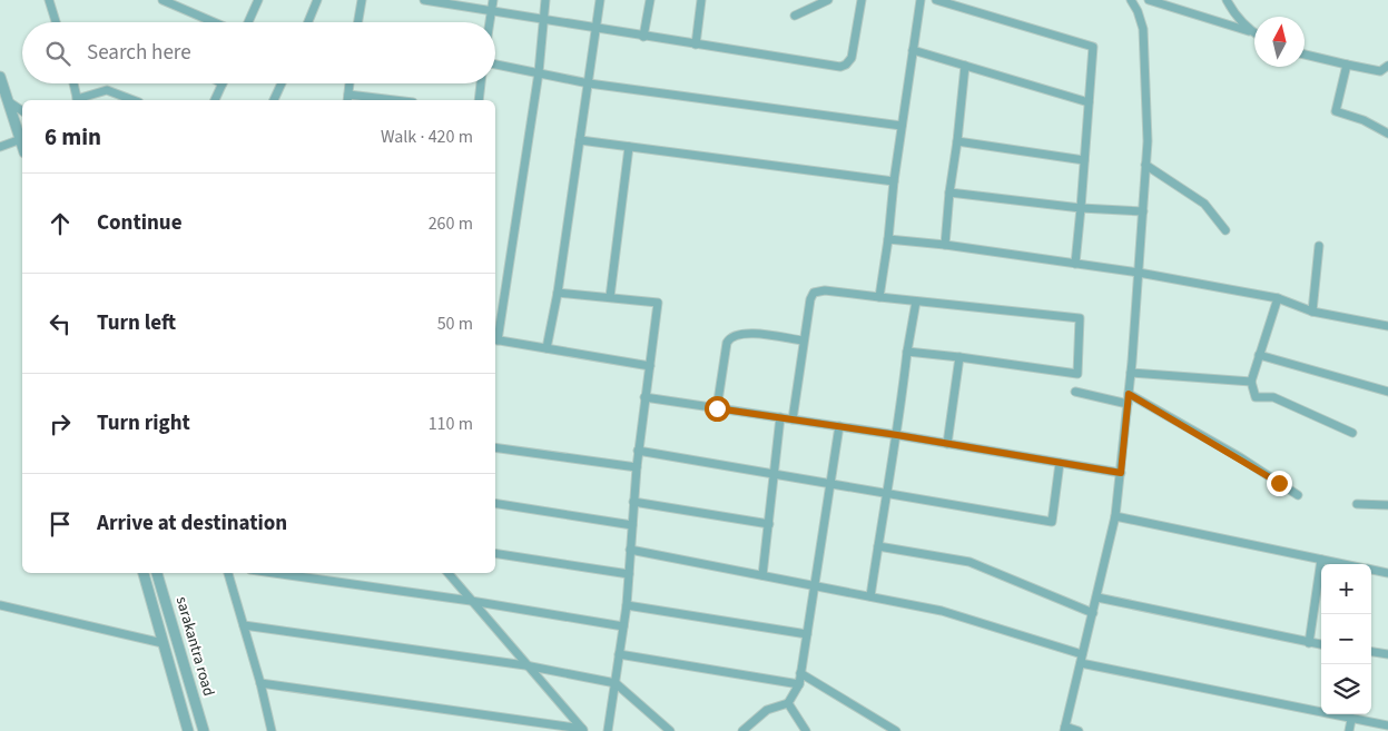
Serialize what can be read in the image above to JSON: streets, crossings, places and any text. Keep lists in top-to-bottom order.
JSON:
{
  "streets": {
    "street": ["sarakantra road"]
  },
  "north": "top",
  "page": {
    "search": "Search here",
    "heading": ["6 min", "Walk · 420 m"],
    "list": [
      ["Continue", "260 m"],
      ["Turn left", "50 m"],
      ["Turn right", "110 m"],
      "Arrive at destination"
    ],
    "map_buttons": ["+", "−"]
  }
}
